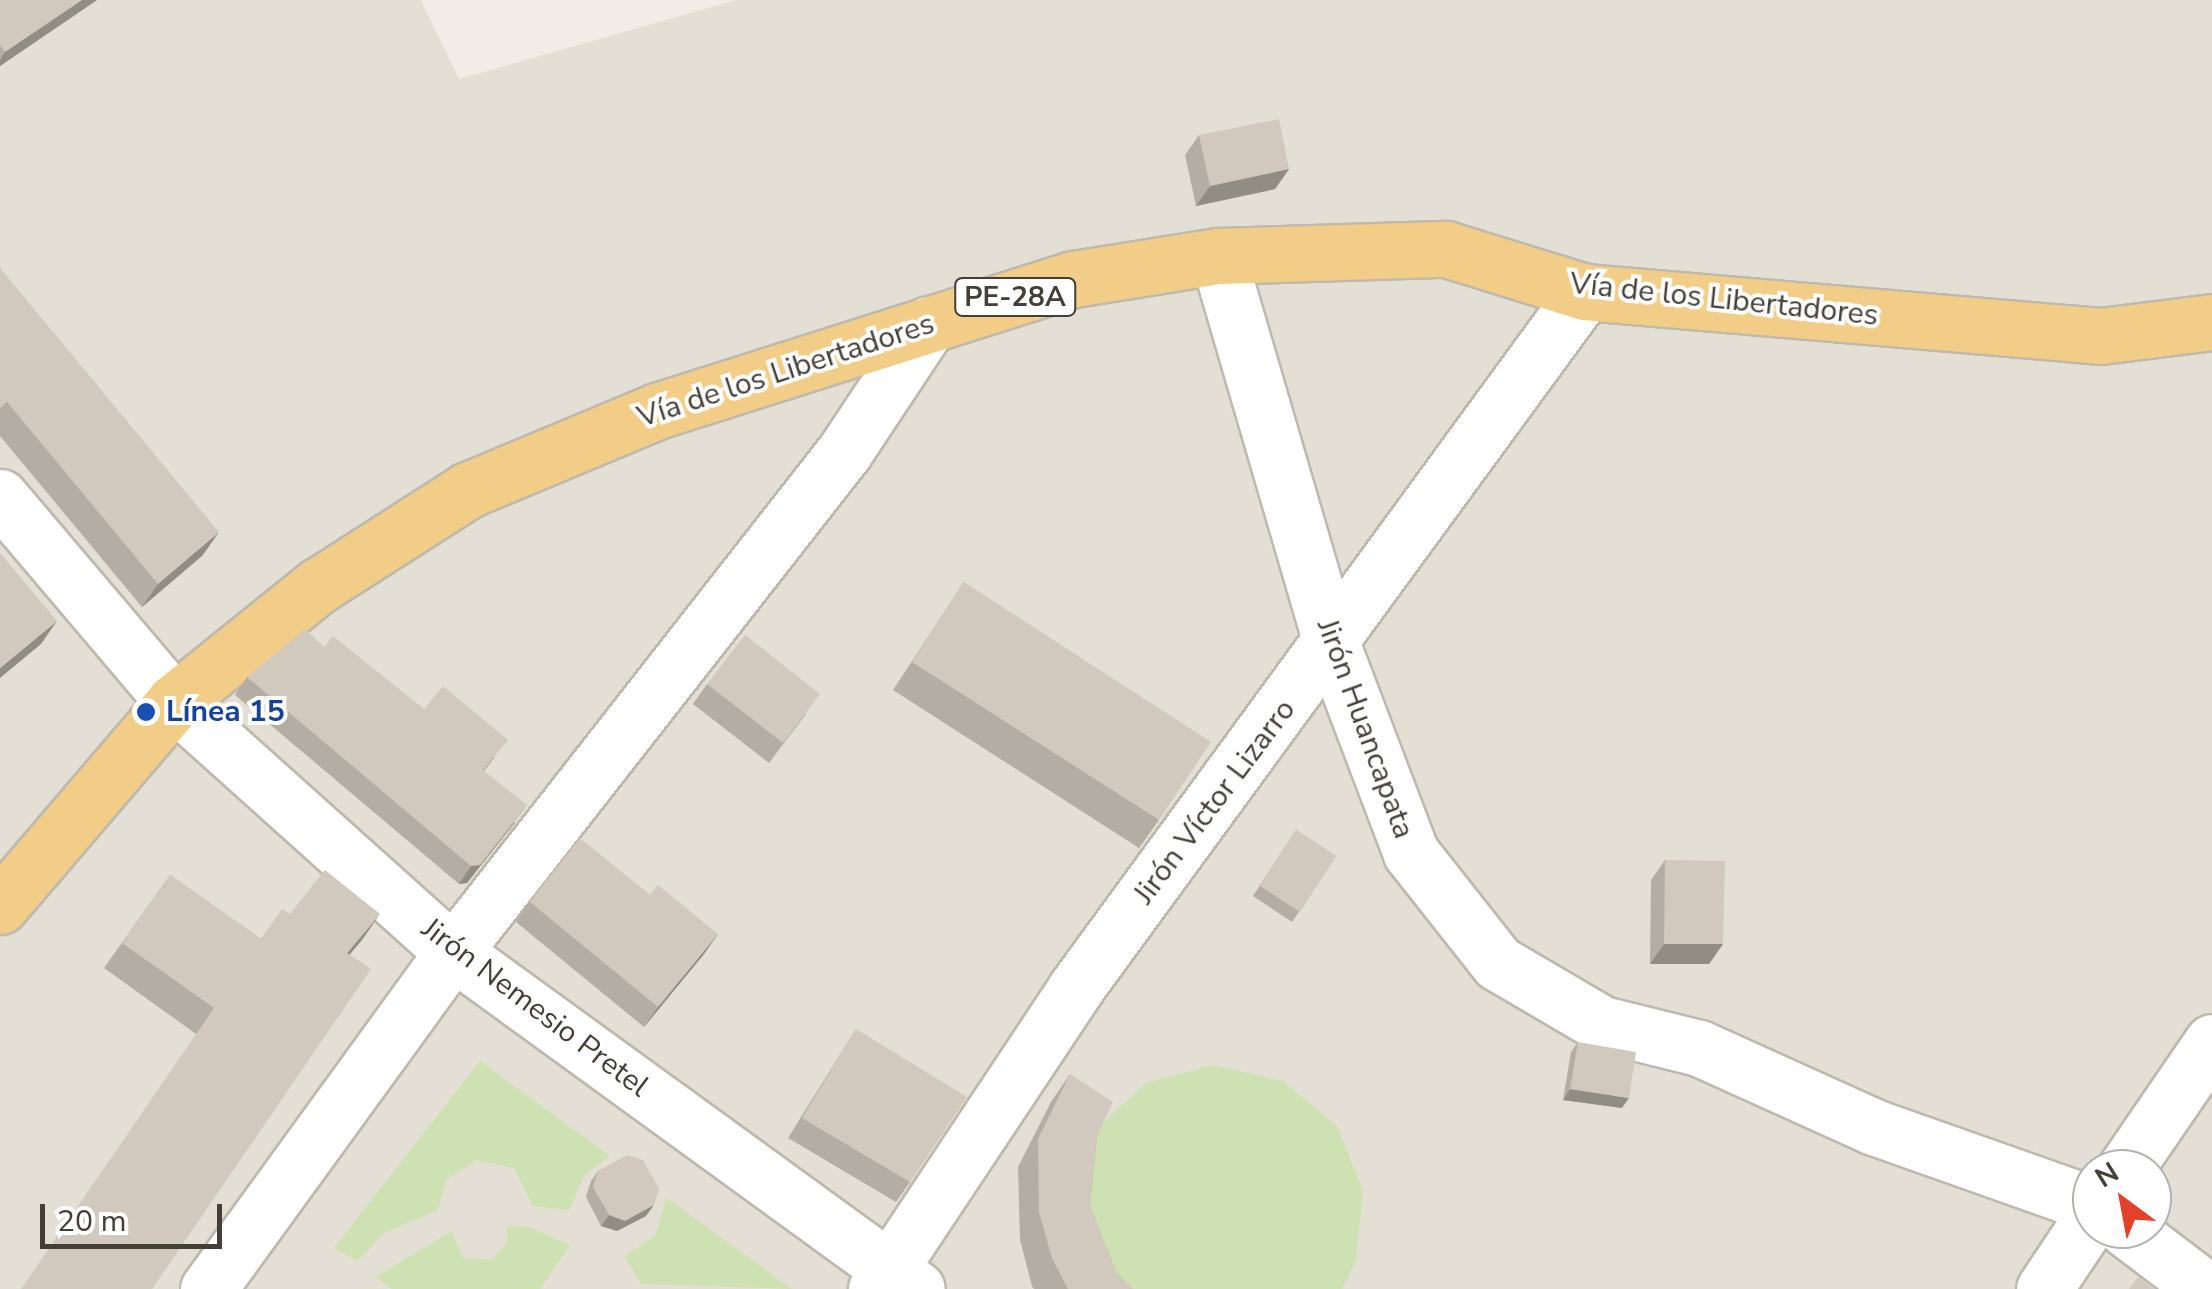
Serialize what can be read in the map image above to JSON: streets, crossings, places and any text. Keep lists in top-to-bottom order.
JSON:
{
  "streets": {
    "highway": ["PE-28A", "Vía de los Libertadores"],
    "street": ["Jirón Huancapata", "Jirón Víctor Lizarro", "Jirón Nemesio Pretel"]
  },
  "crossings": [
    ["Vía de los Libertadores", "Jirón Huancapata"],
    ["Vía de los Libertadores", "Jirón Víctor Lizarro"],
    ["Vía de los Libertadores", "Jirón Nemesio Pretel"],
    ["Jirón Huancapata", "Jirón Víctor Lizarro"],
    ["Jirón Víctor Lizarro", "Jirón Nemesio Pretel"]
  ],
  "places": ["Línea 15"],
  "scale_bar": "20 m",
  "north": "top left"
}
